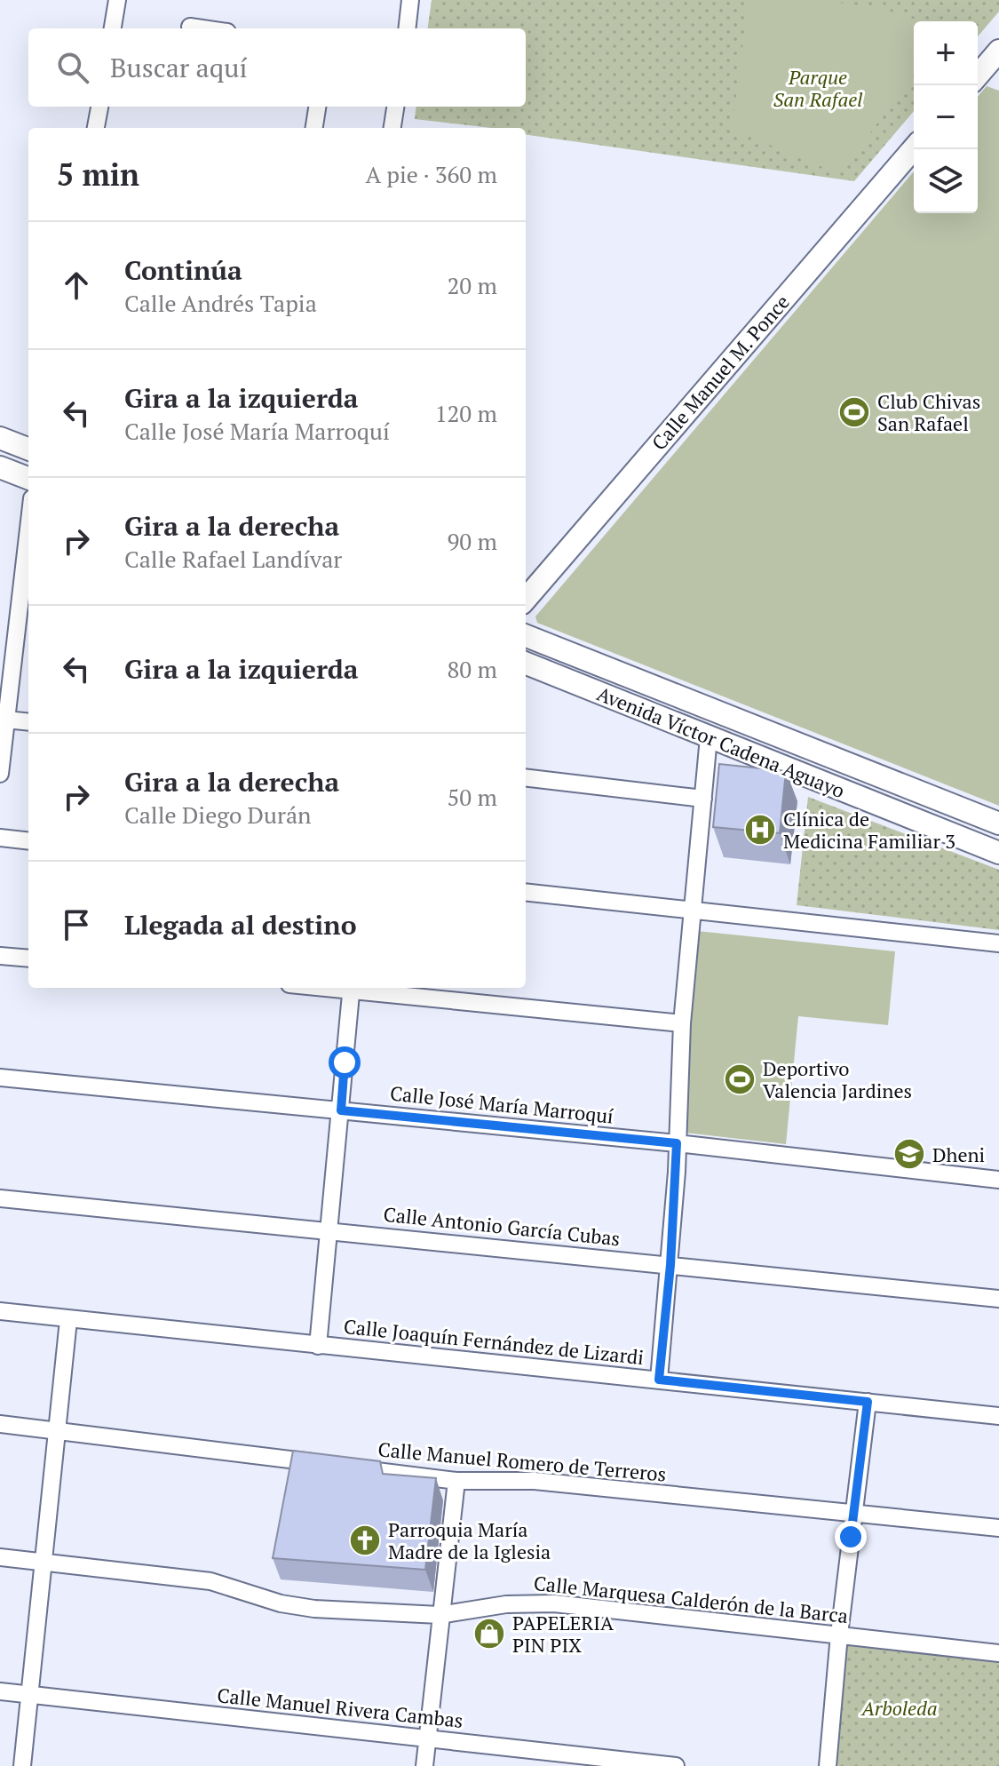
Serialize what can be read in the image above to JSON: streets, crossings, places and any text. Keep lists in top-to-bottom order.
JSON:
{
  "streets": {
    "street": [
      "Calle Manuel M. Ponce",
      "Avenida Víctor Cadena Aguayo",
      "Calle José María Marroquí",
      "Calle Antonio García Cubas",
      "Calle Joaquín Fernández de Lizardi",
      "Calle Manuel Romero de Terreros",
      "Calle Marquesa Calderón de la Barca",
      "Calle Manuel Rivera Cambas"
    ]
  },
  "parks": ["Parque San Rafael", "Arboleda"],
  "places": {
    "sports": ["Club Chivas San Rafael", "Deportivo Valencia Jardines"],
    "hospital": ["Clínica de Medicina Familiar 3"],
    "school or university": ["Dheni"],
    "church": ["Parroquia María Madre de la Iglesia"],
    "shop": ["PAPELERIA PIN PIX"]
  },
  "page": {
    "map_buttons": ["+", "−"],
    "search": "Buscar aquí",
    "heading": ["5 min", "A pie · 360 m"],
    "list": [
      ["Continúa", "Calle Andrés Tapia", "20 m"],
      ["Gira a la izquierda", "Calle José María Marroquí", "120 m"],
      ["Gira a la derecha", "Calle Rafael Landívar", "90 m"],
      ["Gira a la izquierda", "80 m"],
      ["Gira a la derecha", "Calle Diego Durán", "50 m"],
      "Llegada al destino"
    ]
  }
}
